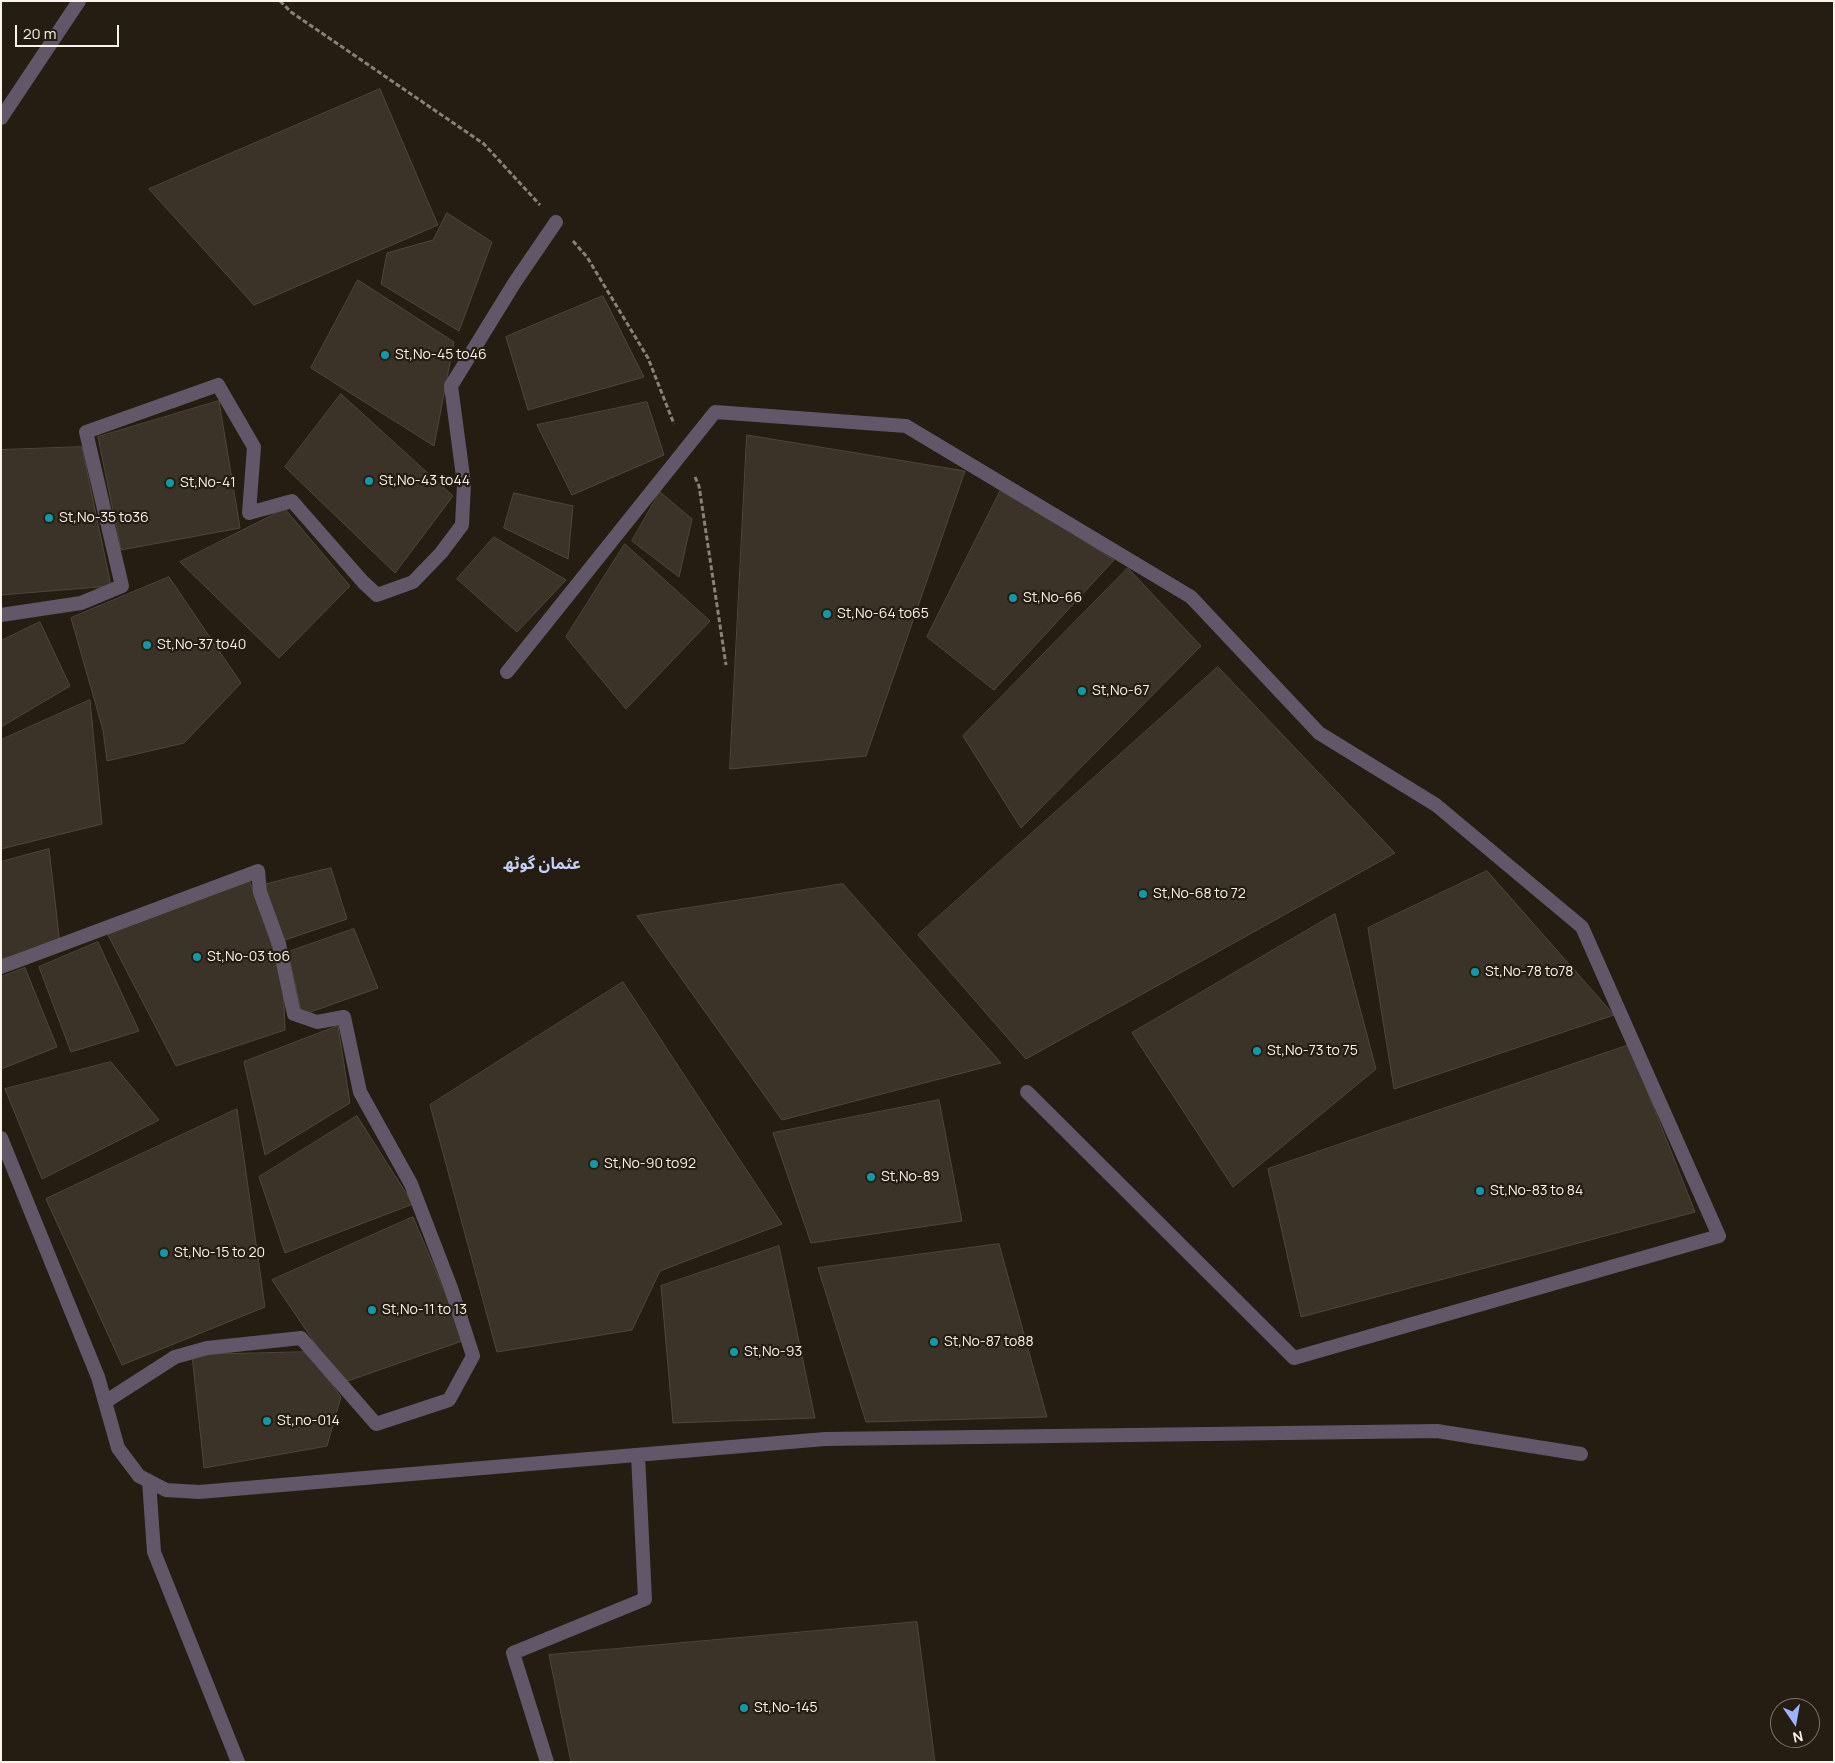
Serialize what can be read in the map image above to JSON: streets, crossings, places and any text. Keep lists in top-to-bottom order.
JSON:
{
  "districts": ["عثمان گوٹھ"],
  "places": [
    "St,No-45 to46",
    "St,No-43 to44",
    "St,No-41",
    "St,No-35 to36",
    "St,No-66",
    "St,No-64 to65",
    "St,No-37 to40",
    "St,No-67",
    "St,No-68 to 72",
    "St,No-03 to6",
    "St,No-78 to78",
    "St,No-73 to 75",
    "St,No-90 to92",
    "St,No-89",
    "St,No-83 to 84",
    "St,No-15 to 20",
    "St,No-11 to 13",
    "St,No-87 to88",
    "St,No-93",
    "St,no-014",
    "St,No-145"
  ],
  "scale_bar": "20 m",
  "north": "bottom"
}
